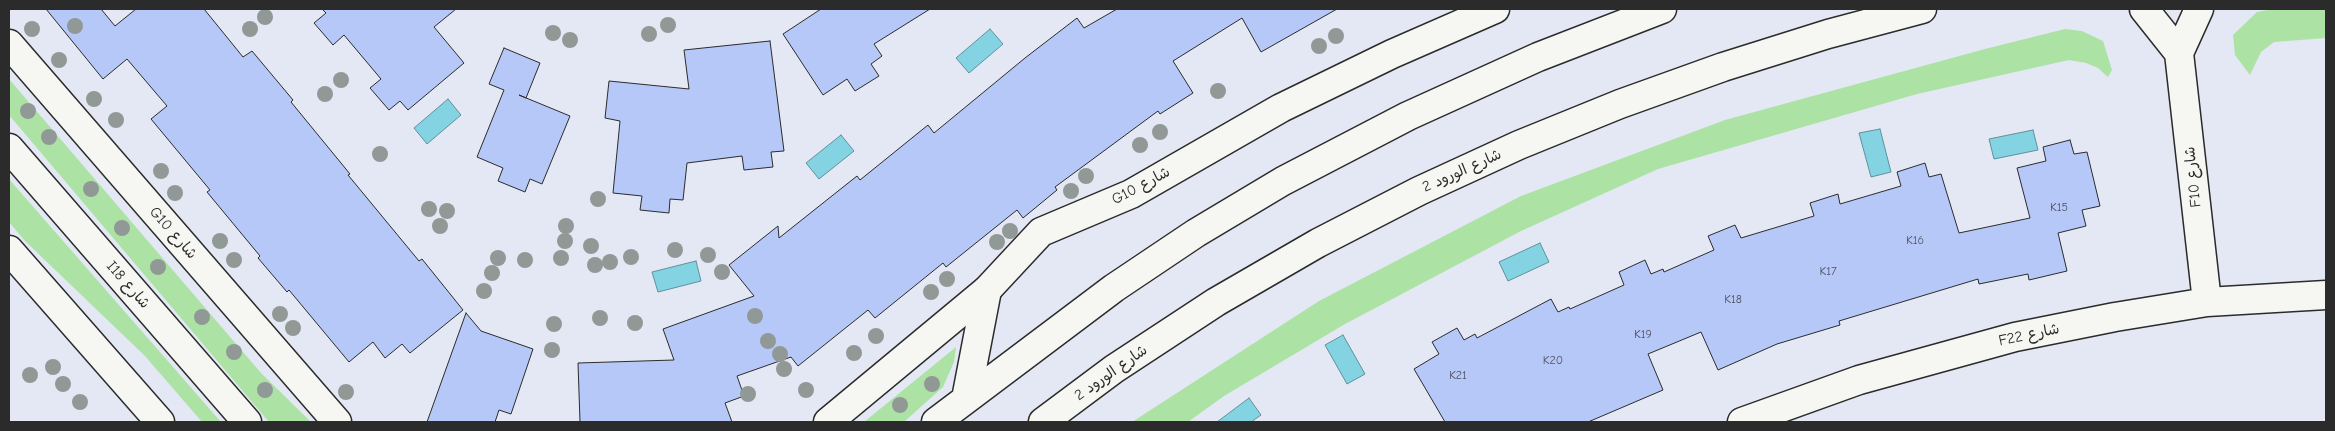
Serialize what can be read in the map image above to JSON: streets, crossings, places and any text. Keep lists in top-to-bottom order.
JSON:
{
  "streets": {
    "street": [
      "شارع الورود 2",
      "F10 شارع",
      "G10 شارع",
      "I18 شارع",
      "F22 شارع"
    ]
  },
  "crossings": [
    ["F10 شارع", "F22 شارع"]
  ],
  "house_numbers": [
    "K15",
    "K16",
    "K17",
    "K18",
    "K19",
    "K20",
    "K21"
  ]
}
